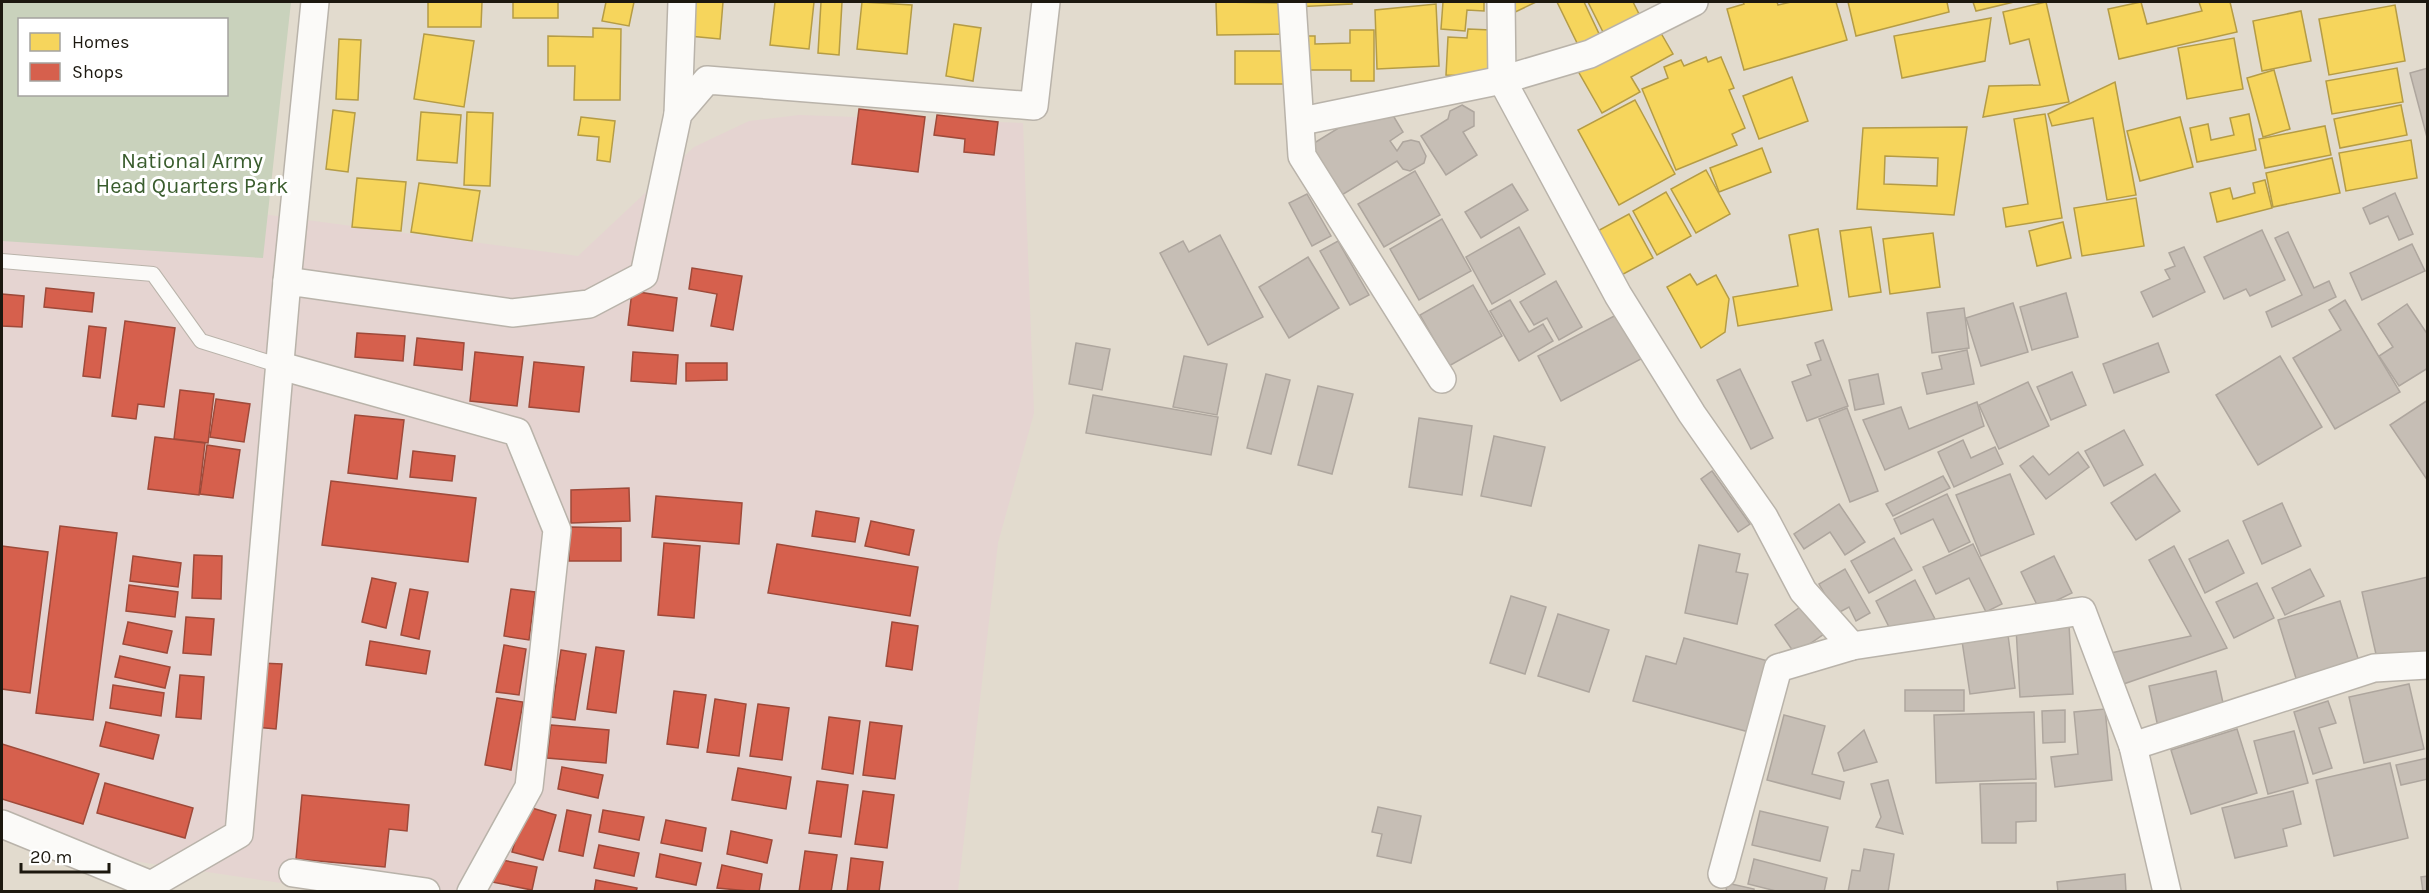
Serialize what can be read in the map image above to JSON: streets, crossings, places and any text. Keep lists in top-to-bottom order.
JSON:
{
  "parks": ["National Army Head Quarters Park"],
  "legend": ["Homes", "Shops"],
  "scale_bar": "20 m"
}
